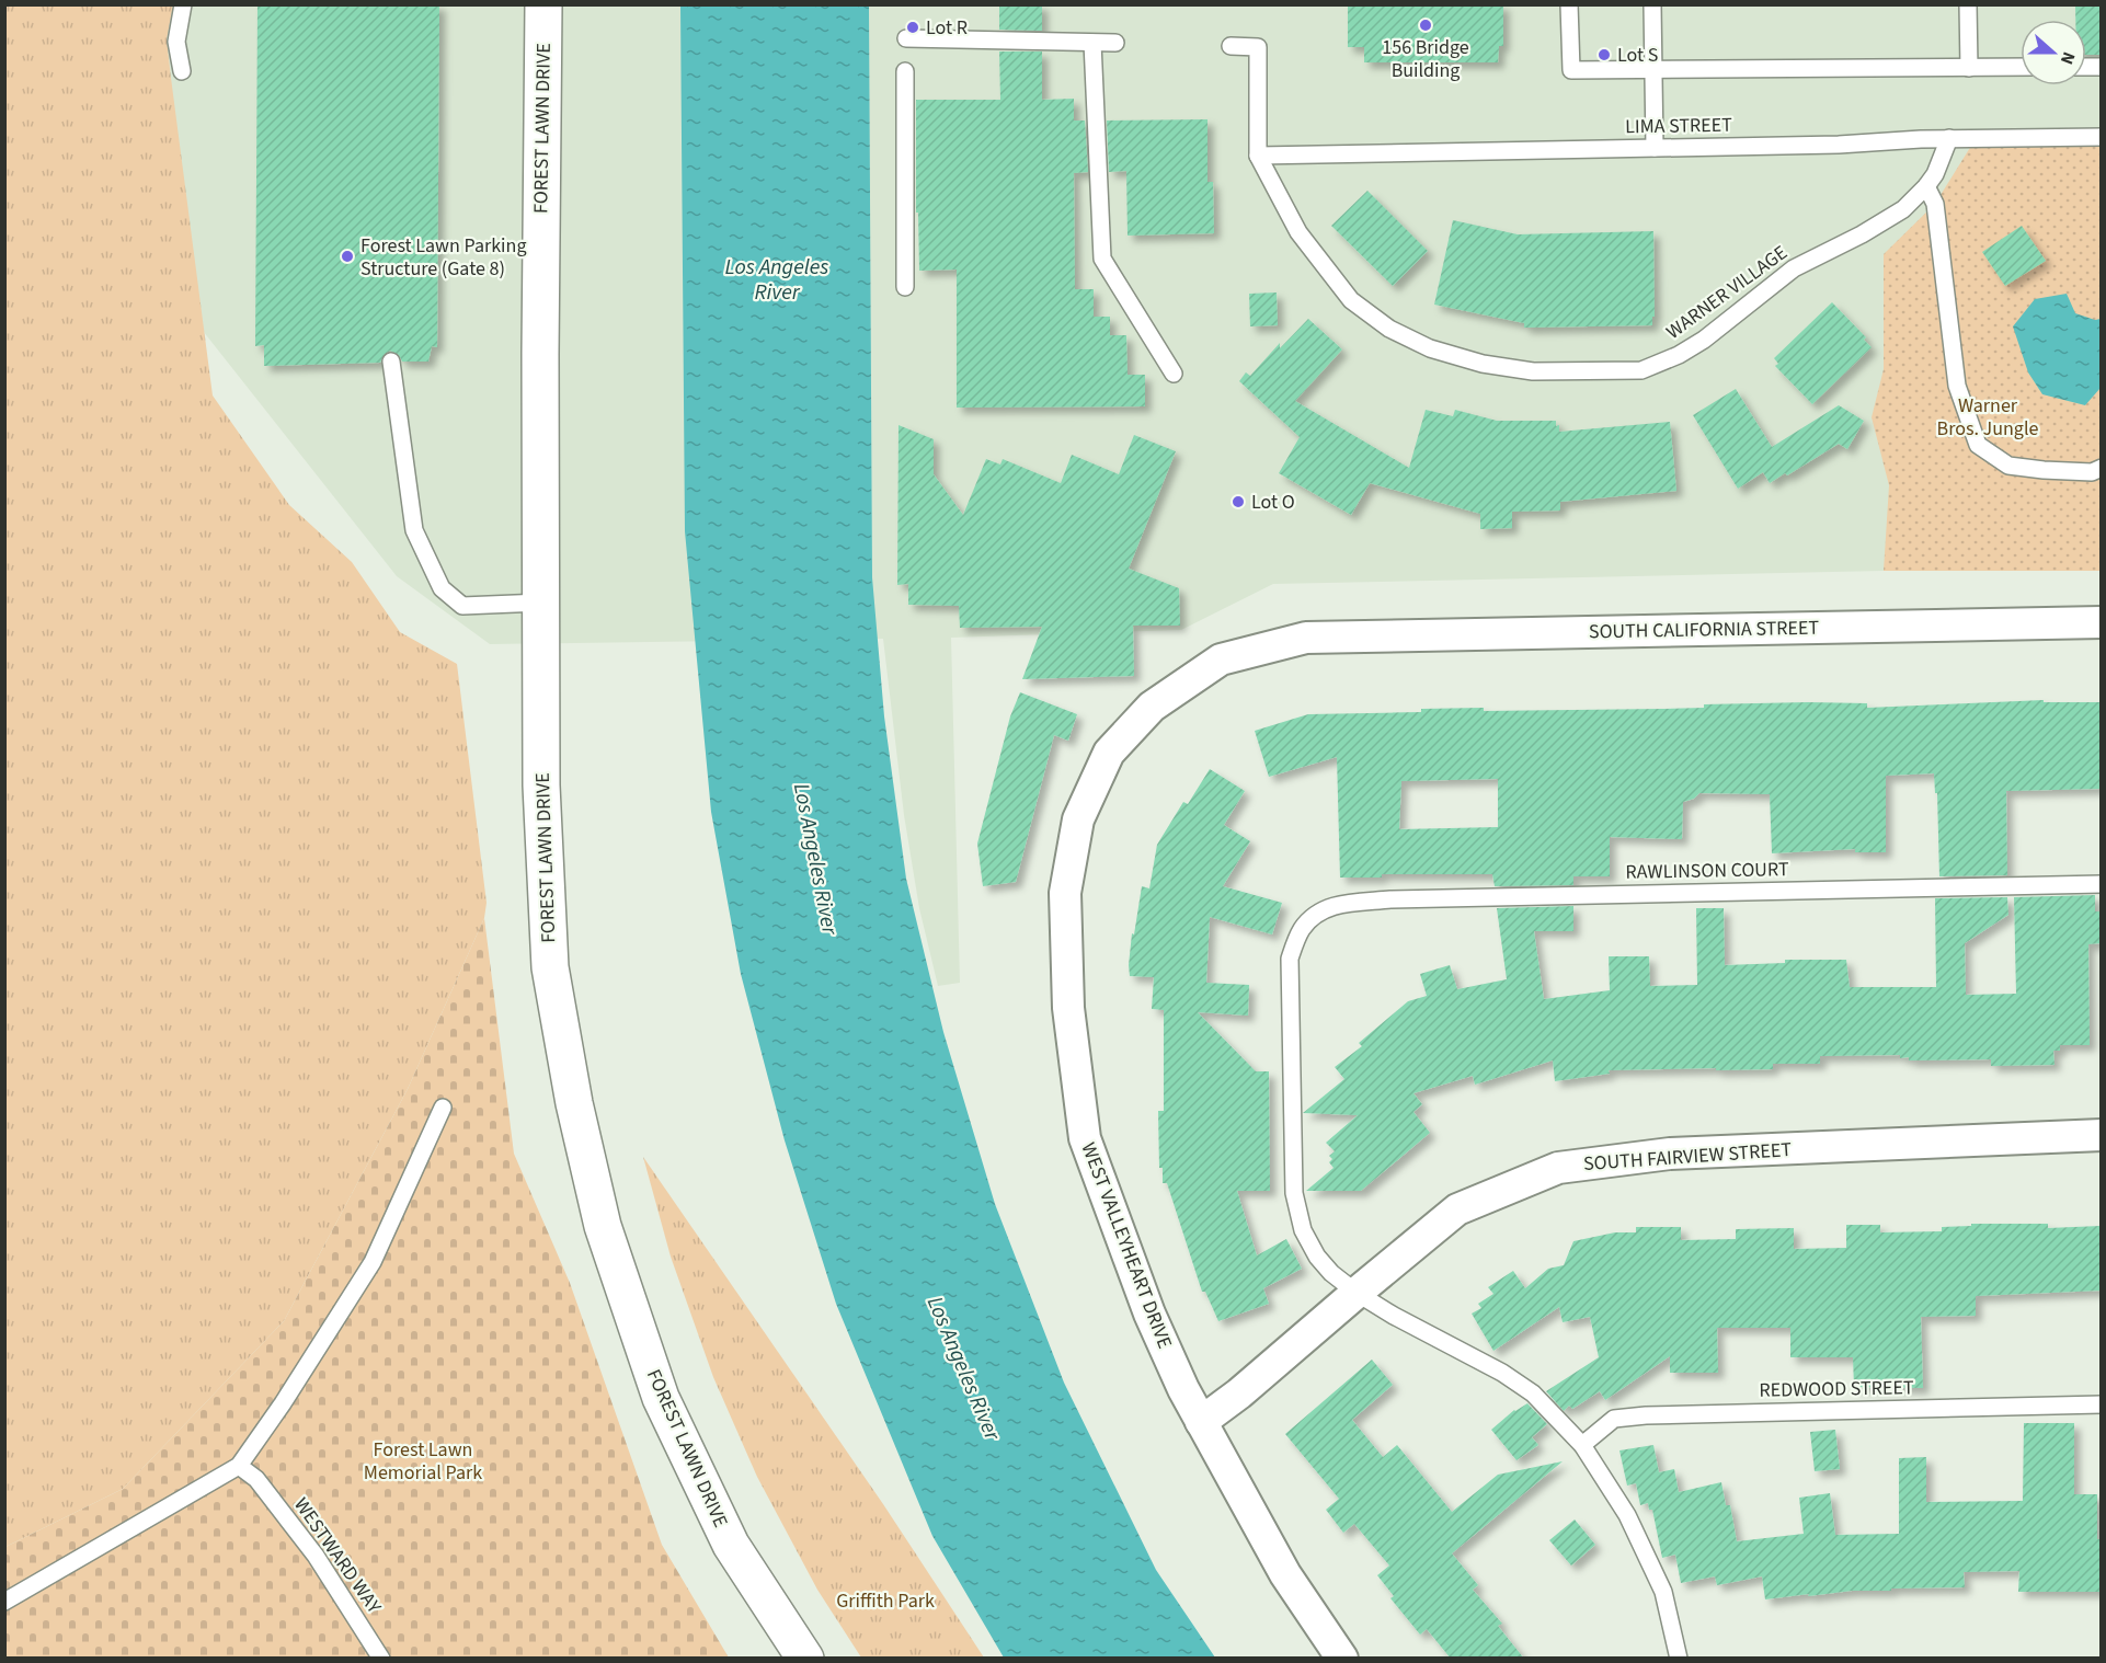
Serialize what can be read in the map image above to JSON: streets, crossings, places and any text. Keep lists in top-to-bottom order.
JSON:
{
  "streets": {
    "street": [
      "FOREST LAWN DRIVE",
      "SOUTH CALIFORNIA STREET",
      "SOUTH FAIRVIEW STREET",
      "WEST VALLEYHEART DRIVE"
    ],
    "lane": [
      "LIMA STREET",
      "WARNER VILLAGE",
      "RAWLINSON COURT",
      "REDWOOD STREET",
      "WESTWARD WAY"
    ]
  },
  "crossings": [
    ["LIMA STREET", "WARNER VILLAGE"],
    ["SOUTH CALIFORNIA STREET", "WEST VALLEYHEART DRIVE"],
    ["RAWLINSON COURT", "SOUTH FAIRVIEW STREET"],
    ["SOUTH FAIRVIEW STREET", "WEST VALLEYHEART DRIVE"]
  ],
  "water": ["Los Angeles River"],
  "parks": ["Warner Bros. Jungle", "Forest Lawn Memorial Park", "Griffith Park"],
  "places": [
    "156 Bridge Building",
    "Lot R",
    "Lot S",
    "Forest Lawn Parking Structure (Gate 8)",
    "Lot O"
  ],
  "north": "right"
}
